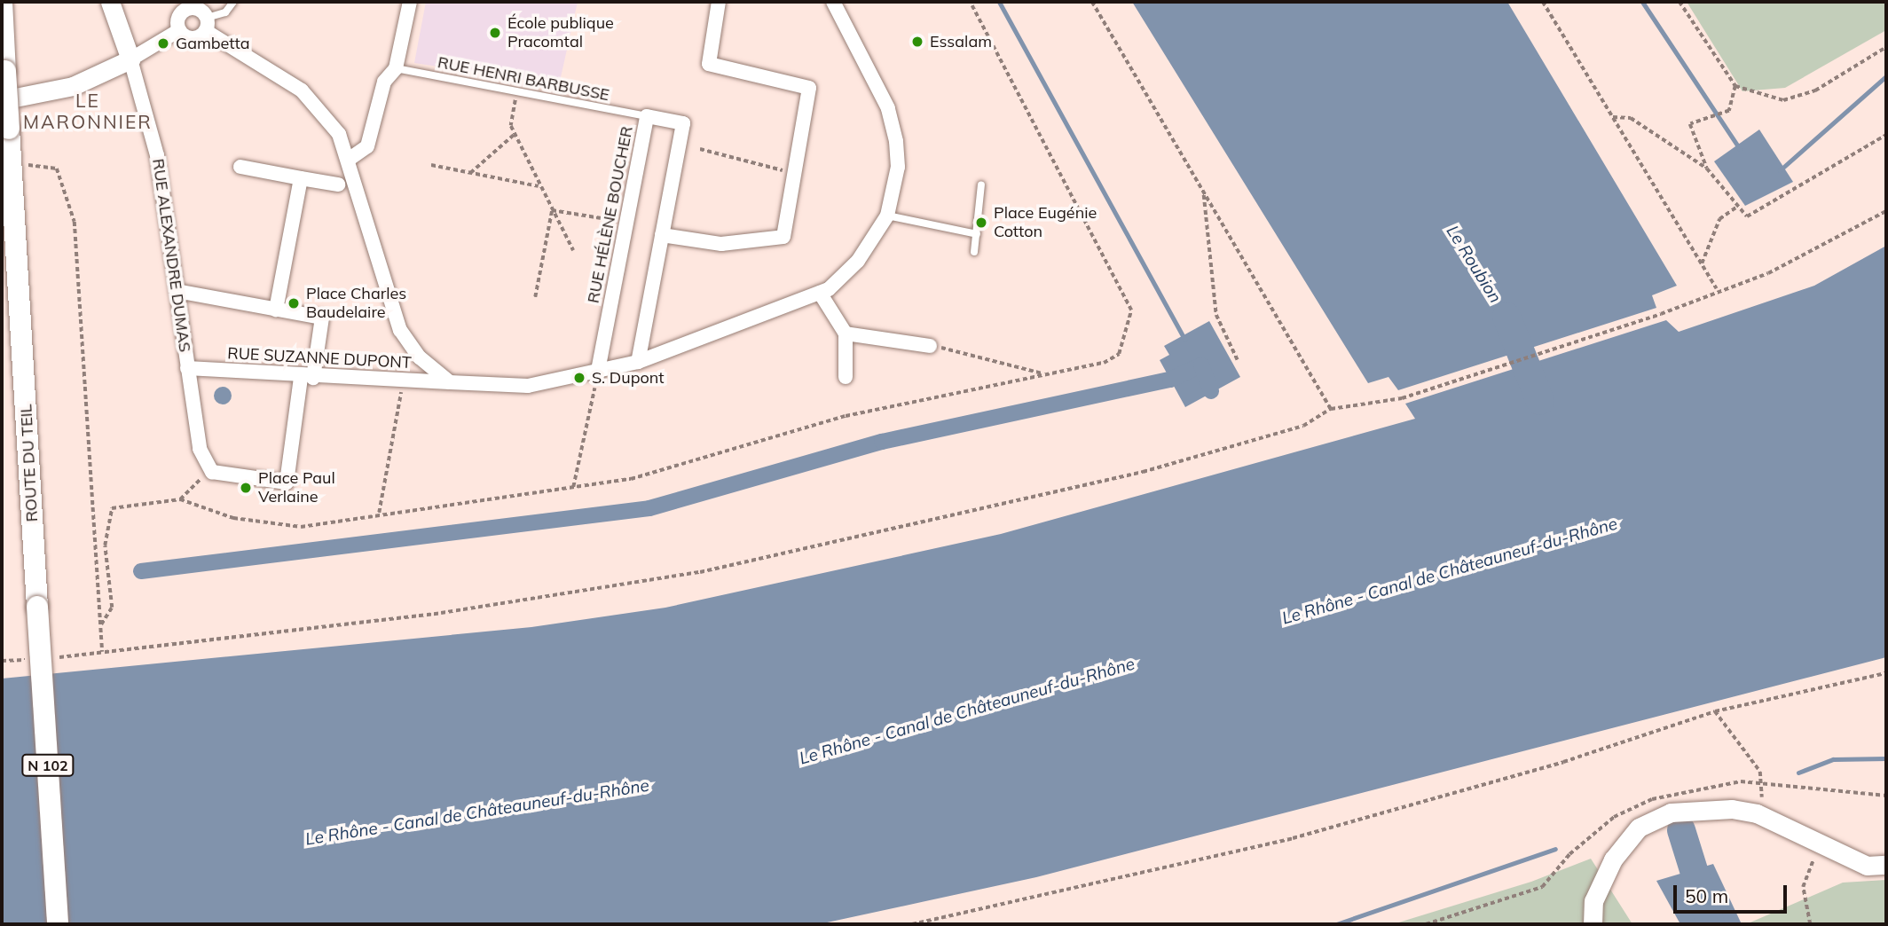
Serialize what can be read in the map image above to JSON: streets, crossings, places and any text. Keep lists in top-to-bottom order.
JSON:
{
  "streets": {
    "main road": ["ROUTE DU TEIL", "N 102"],
    "street": ["RUE HÉLÈNE BOUCHER", "RUE ALEXANDRE DUMAS", "RUE SUZANNE DUPONT"],
    "lane": ["RUE HENRI BARBUSSE"]
  },
  "crossings": [
    ["RUE HENRI BARBUSSE", "RUE HÉLÈNE BOUCHER"],
    ["RUE HÉLÈNE BOUCHER", "RUE SUZANNE DUPONT"],
    ["RUE ALEXANDRE DUMAS", "RUE SUZANNE DUPONT"]
  ],
  "districts": ["LE MARONNIER"],
  "water": ["Le Roubion", "Le Rhône - Canal de Châteauneuf-du-Rhône"],
  "places": [
    "École publique Pracomtal",
    "Essalam",
    "Gambetta",
    "Place Eugénie Cotton",
    "Place Charles Baudelaire",
    "S. Dupont",
    "Place Paul Verlaine"
  ],
  "scale_bar": "50 m"
}
